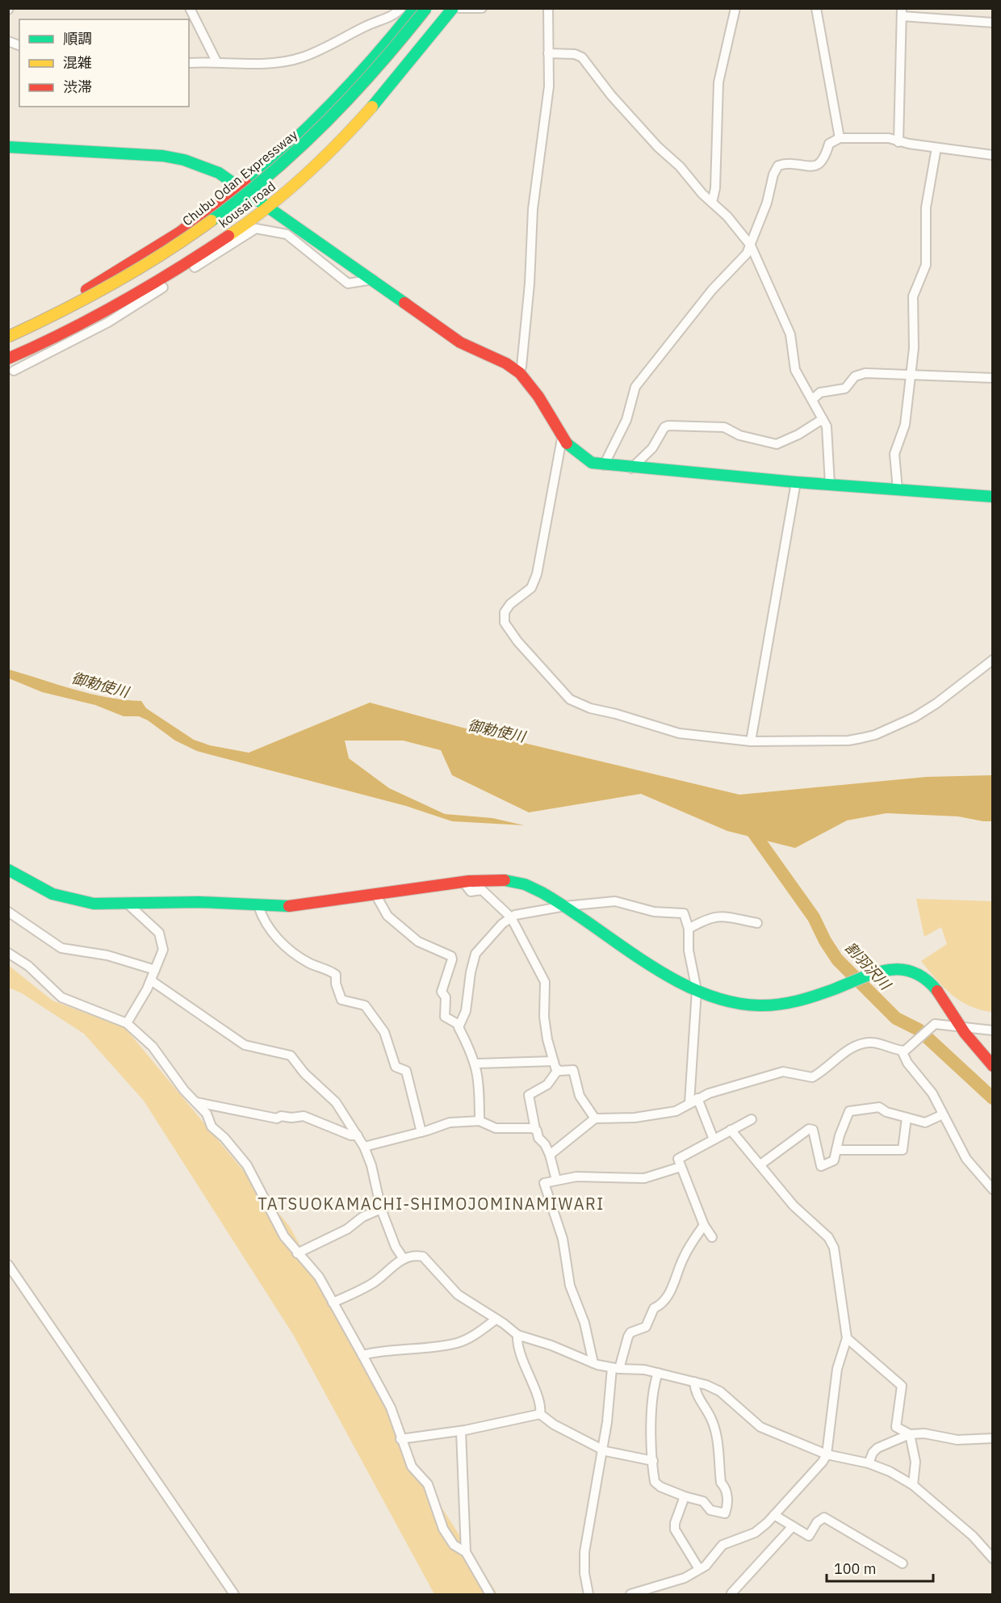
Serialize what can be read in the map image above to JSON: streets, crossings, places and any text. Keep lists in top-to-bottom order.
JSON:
{
  "streets": {
    "main road": ["Chubu Odan Expressway", "kousai road"]
  },
  "districts": ["TATSUOKAMACHI-SHIMOJOMINAMIWARI"],
  "water": ["御勅使川", "割羽沢川"],
  "legend": ["順調", "混雑", "渋滞"],
  "scale_bar": "100 m"
}
